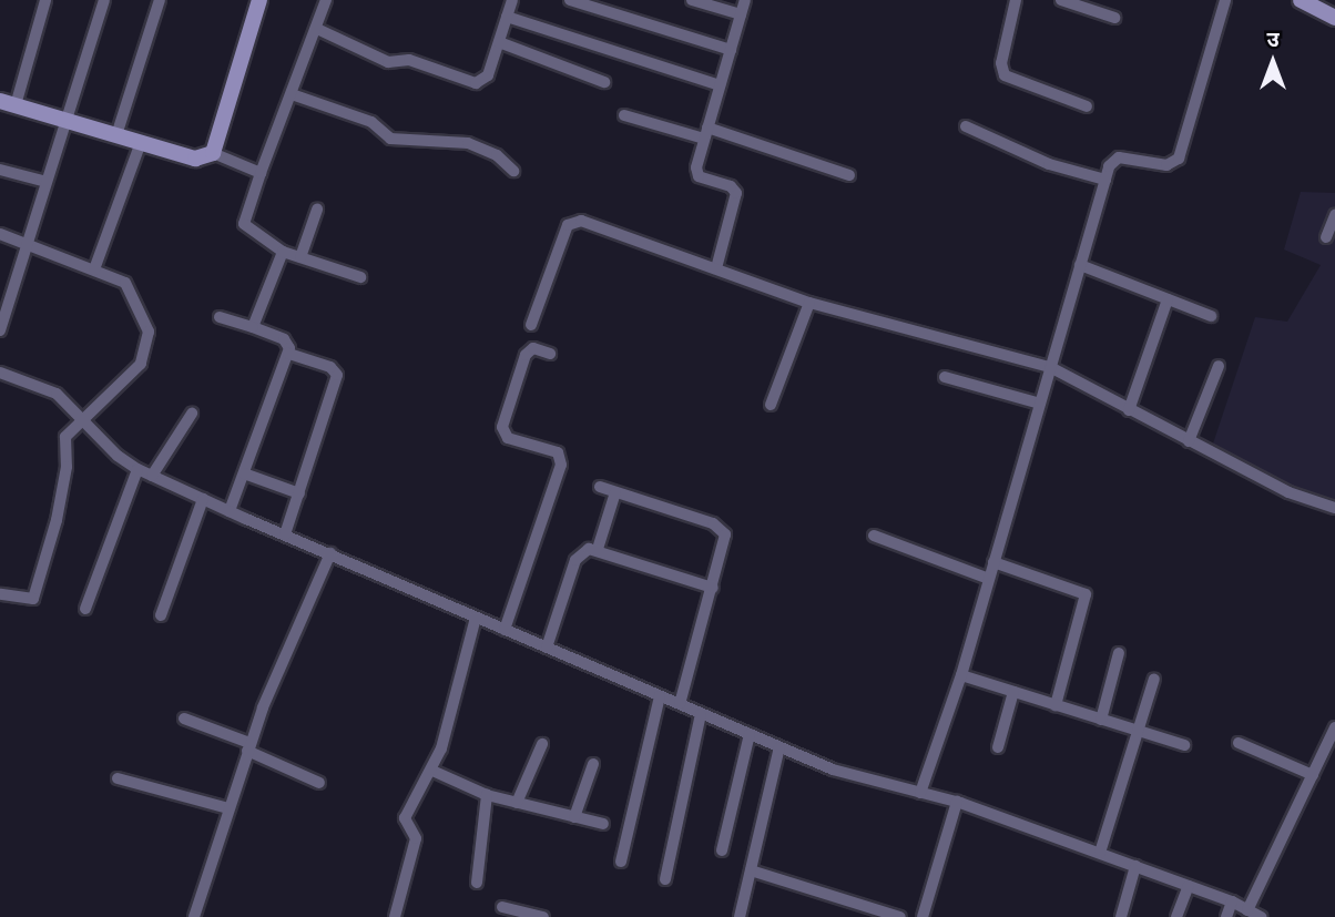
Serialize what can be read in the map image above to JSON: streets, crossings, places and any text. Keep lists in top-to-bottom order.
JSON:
{
  "north": "top"
}
